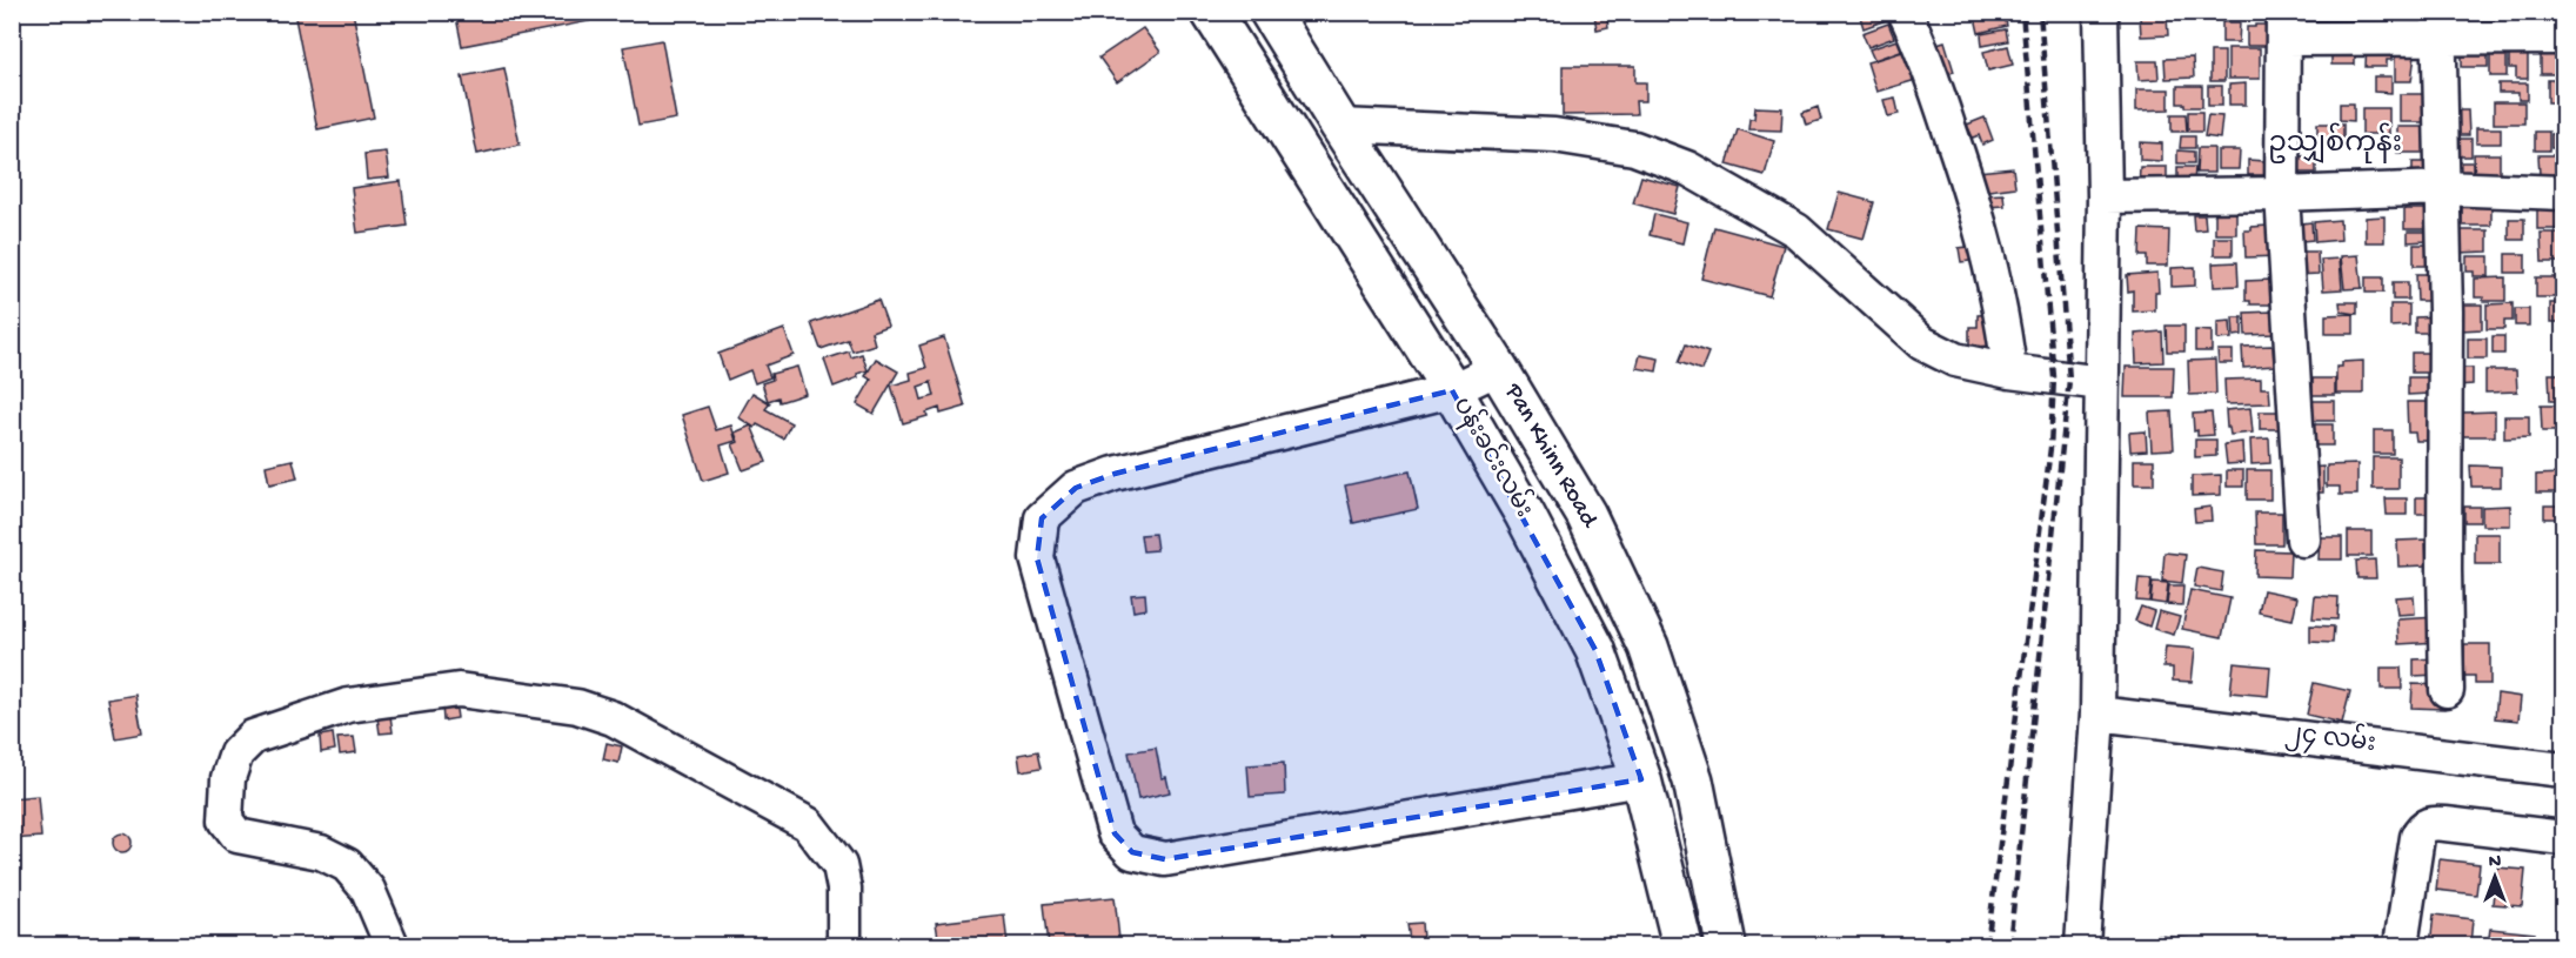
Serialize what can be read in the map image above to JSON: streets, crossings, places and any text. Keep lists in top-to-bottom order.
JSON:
{
  "streets": {
    "main road": ["Pan Khinn Road", "ပန်းခင်းလမ်း"],
    "street": ["၂၄ လမ်း"]
  },
  "districts": ["ဥသျှစ်ကုန်း"],
  "north": "top"
}
